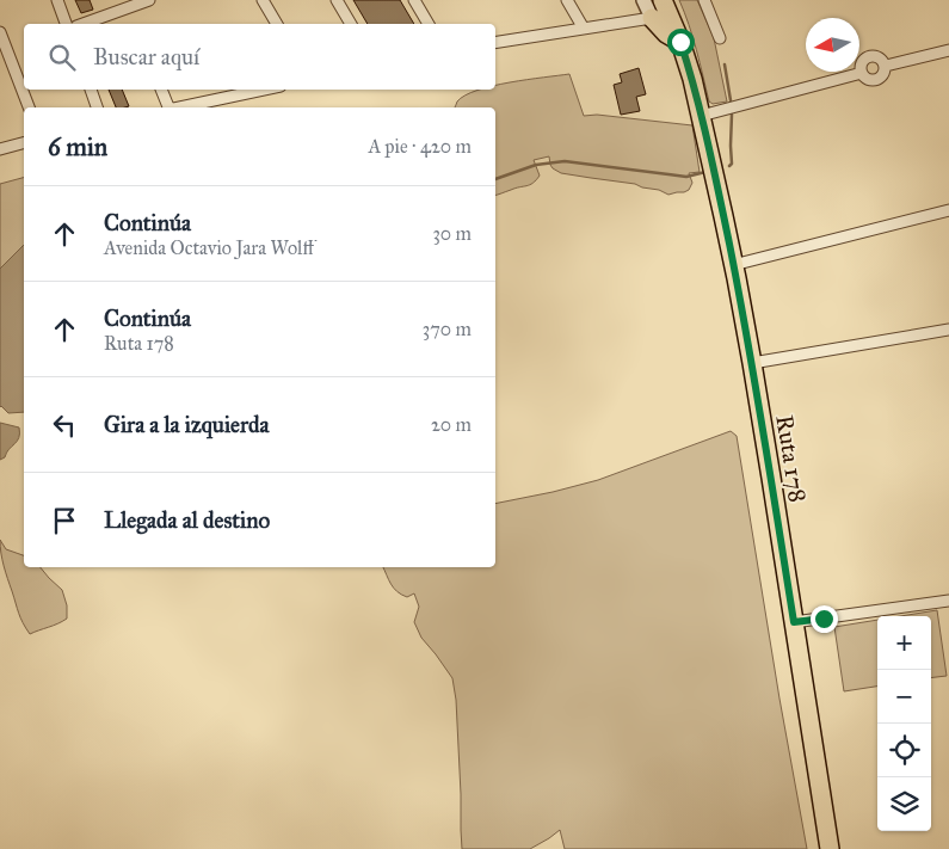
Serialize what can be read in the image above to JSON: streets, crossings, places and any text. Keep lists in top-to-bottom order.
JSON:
{
  "streets": {
    "main road": ["Ruta 178"]
  },
  "north": "left",
  "page": {
    "search": "Buscar aquí",
    "heading": ["6 min", "A pie · 420 m"],
    "list": [
      ["Continúa", "Avenida Octavio Jara Wolff", "30 m"],
      ["Continúa", "Ruta 178", "370 m"],
      ["Gira a la izquierda", "20 m"],
      "Llegada al destino"
    ],
    "map_buttons": ["+", "−"]
  }
}
